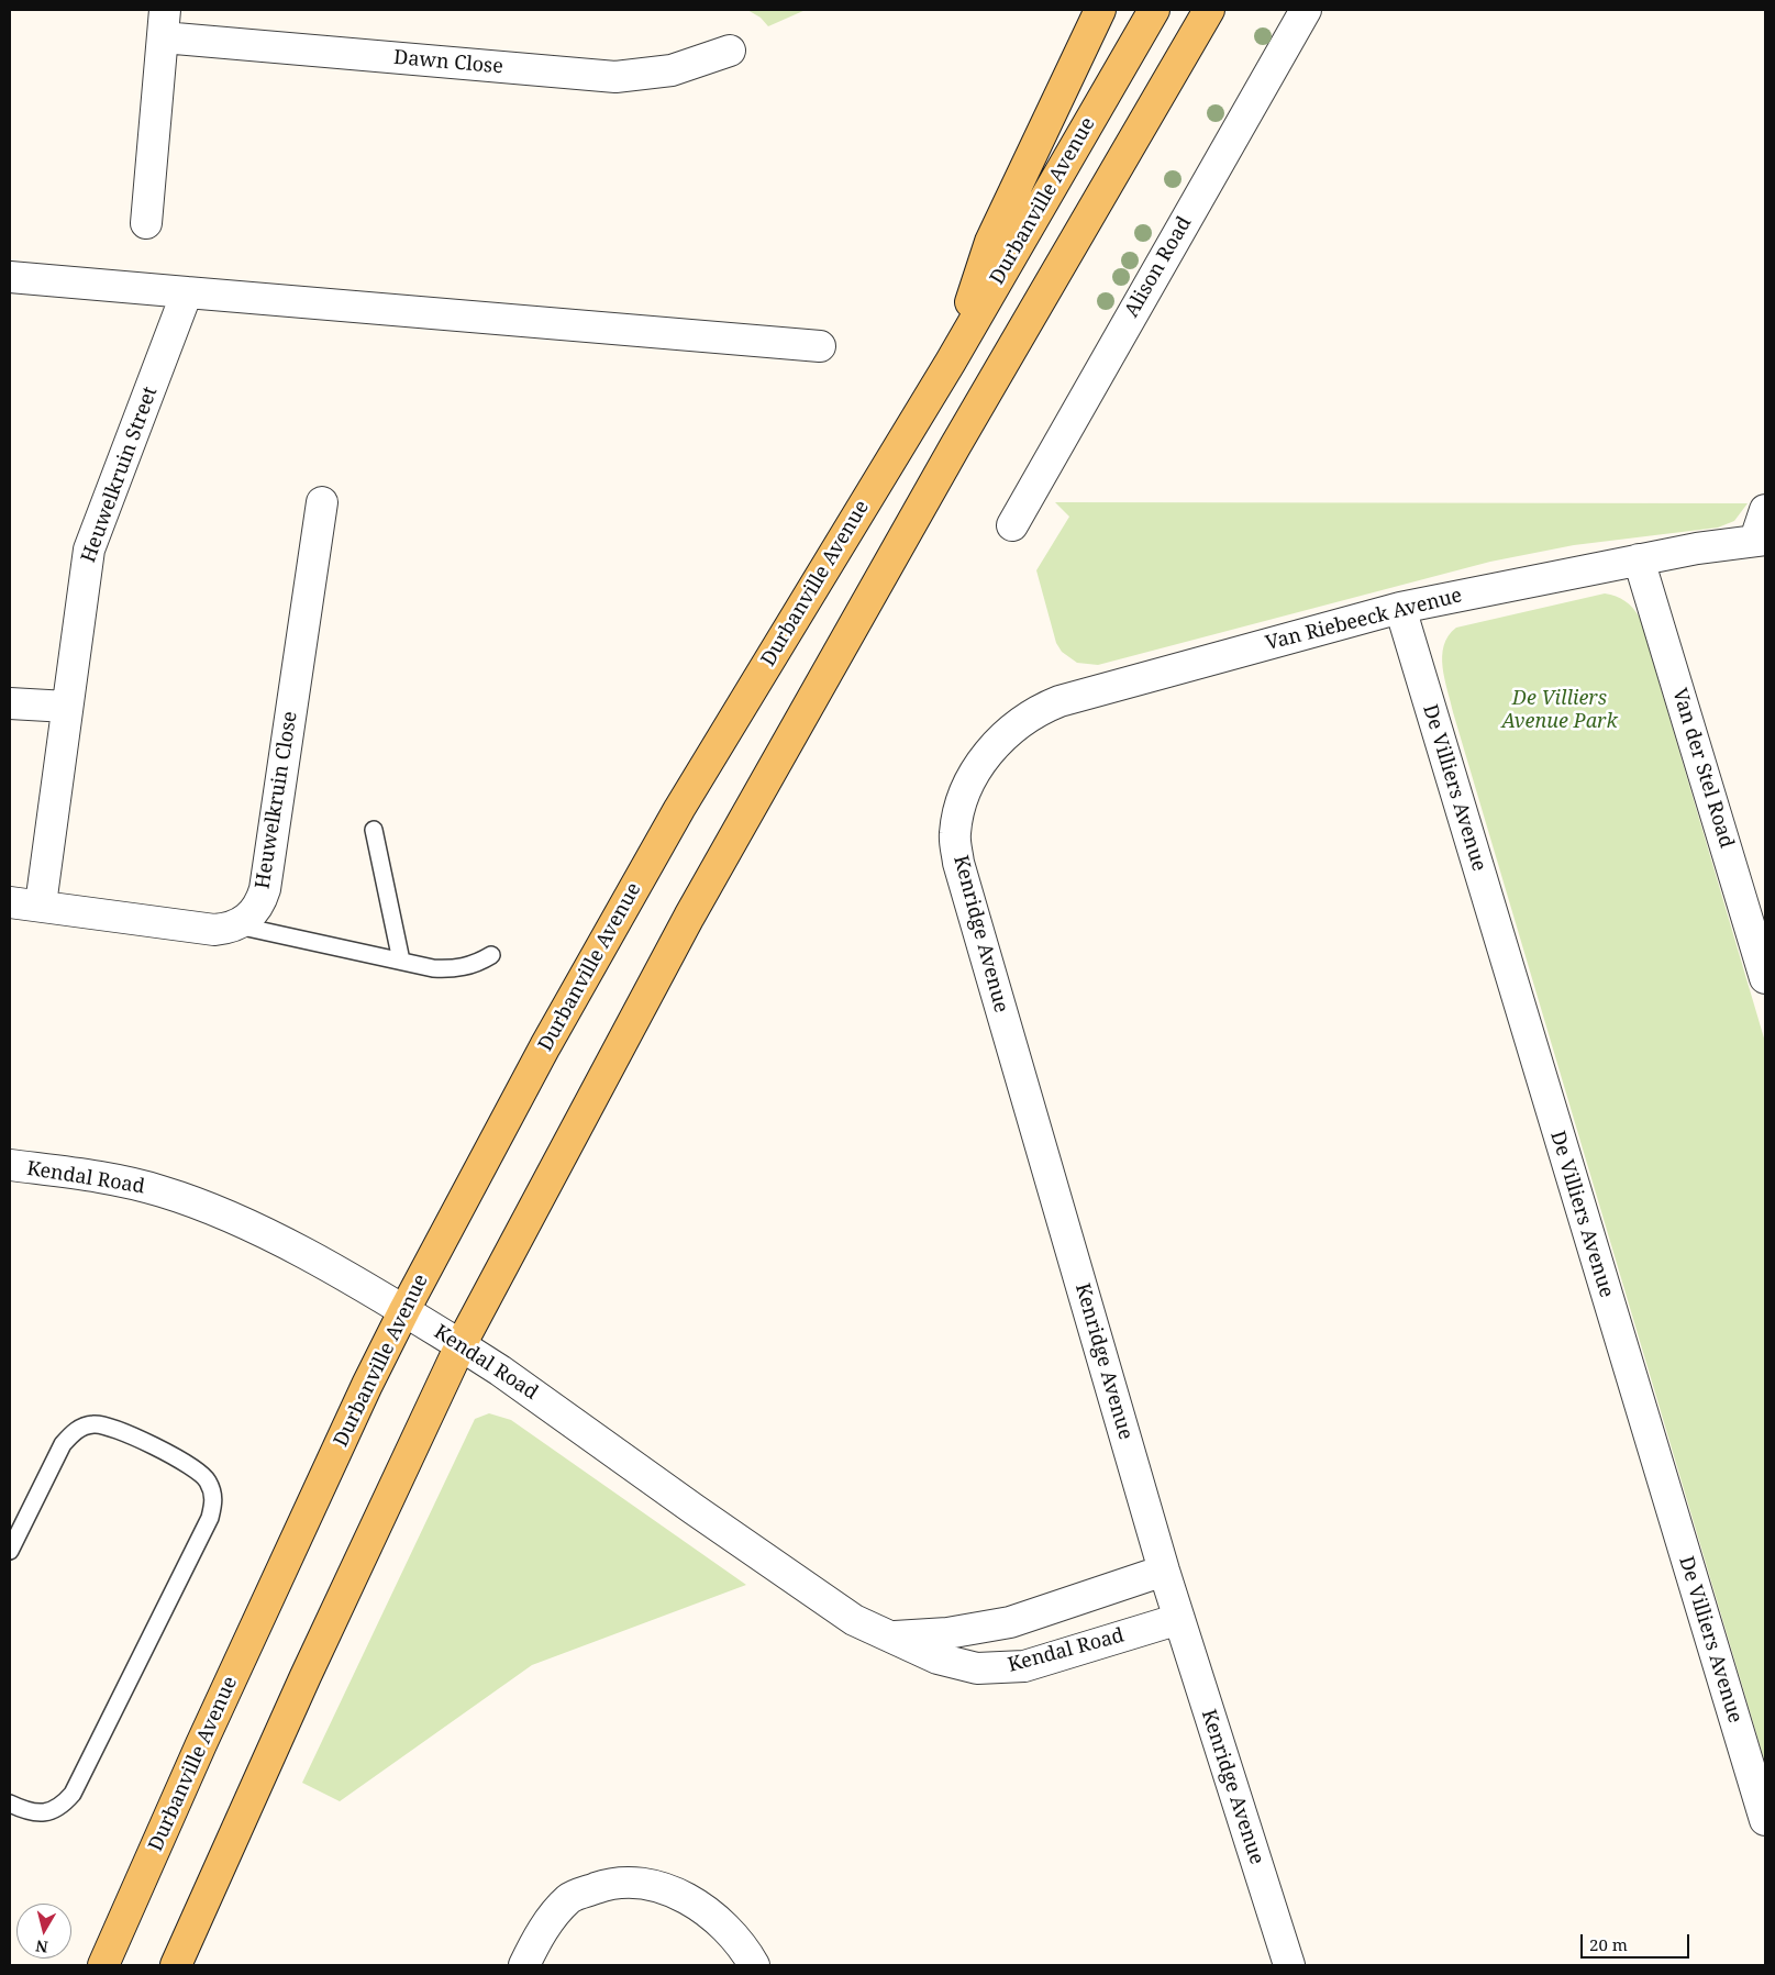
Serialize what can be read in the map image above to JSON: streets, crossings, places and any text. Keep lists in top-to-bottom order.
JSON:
{
  "streets": {
    "main road": ["Durbanville Avenue"],
    "street": [
      "Dawn Close",
      "Alison Road",
      "Heuwelkruin Street",
      "Van Riebeeck Avenue",
      "Van der Stel Road",
      "De Villiers Avenue",
      "Heuwelkruin Close",
      "Kenridge Avenue",
      "Kendal Road"
    ]
  },
  "crossings": [
    ["Durbanville Avenue", "Kendal Road"],
    ["Van Riebeeck Avenue", "Van der Stel Road"],
    ["Van Riebeeck Avenue", "De Villiers Avenue"],
    ["Van Riebeeck Avenue", "Kenridge Avenue"],
    ["Kenridge Avenue", "Kendal Road"]
  ],
  "parks": ["De Villiers Avenue Park"],
  "scale_bar": "20 m",
  "north": "bottom"
}
